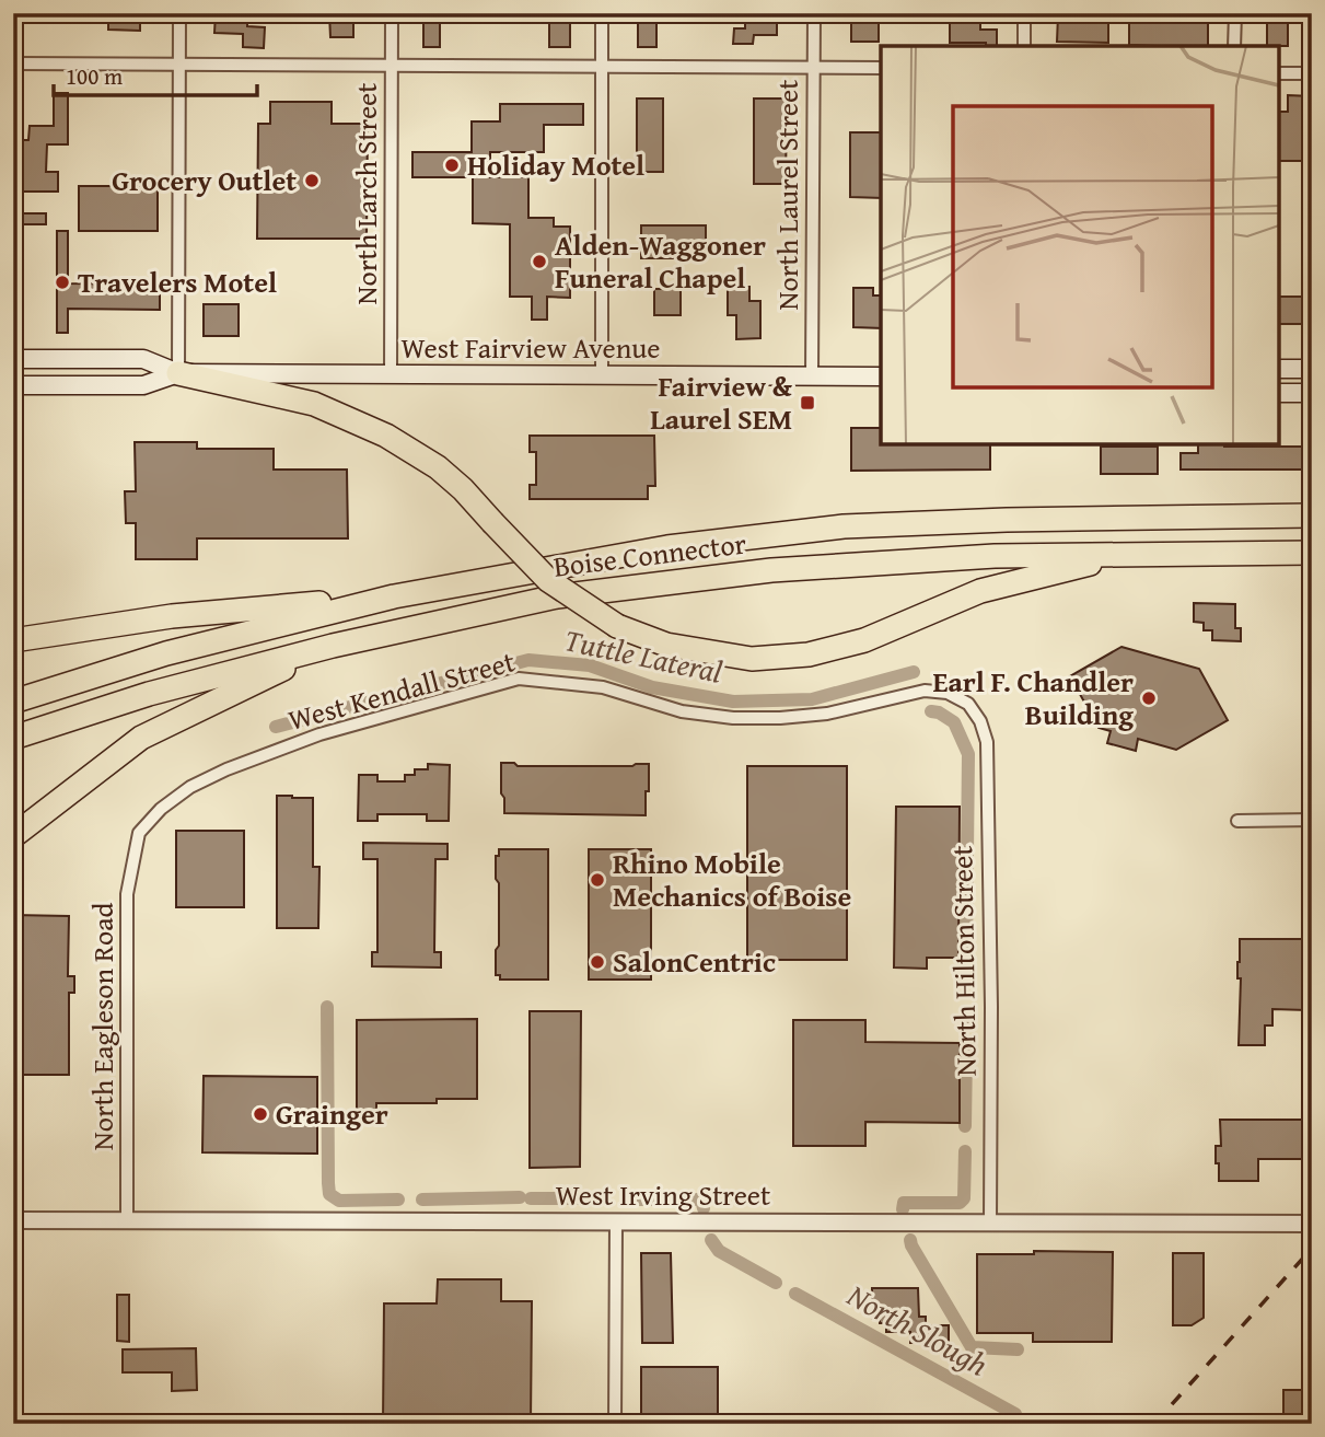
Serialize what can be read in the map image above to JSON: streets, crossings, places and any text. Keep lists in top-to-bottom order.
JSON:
{
  "streets": {
    "highway": ["Boise Connector"],
    "main road": ["West Fairview Avenue"],
    "street": [
      "North Larch Street",
      "North Laurel Street",
      "West Kendall Street",
      "North Hilton Street",
      "North Eagleson Road",
      "West Irving Street"
    ]
  },
  "crossings": [
    ["North Larch Street", "West Fairview Avenue"],
    ["North Laurel Street", "West Fairview Avenue"],
    ["West Kendall Street", "North Hilton Street"],
    ["West Kendall Street", "North Eagleson Road"],
    ["North Hilton Street", "West Irving Street"],
    ["North Eagleson Road", "West Irving Street"]
  ],
  "water": ["Tuttle Lateral", "North Slough"],
  "places": {
    "other": [
      "Holiday Motel",
      "Grocery Outlet",
      "Alden-Waggoner Funeral Chapel",
      "Travelers Motel",
      "Earl F. Chandler Building",
      "Rhino Mobile Mechanics of Boise",
      "SalonCentric",
      "Grainger"
    ],
    "transit": ["Fairview & Laurel SEM"]
  },
  "scale_bar": "100 m"
}
